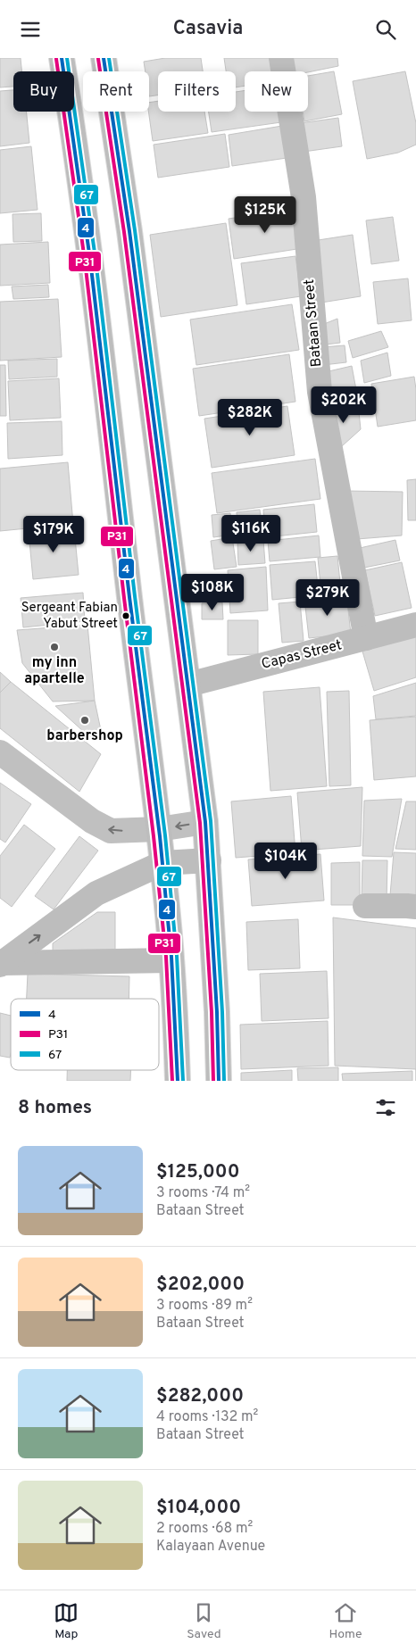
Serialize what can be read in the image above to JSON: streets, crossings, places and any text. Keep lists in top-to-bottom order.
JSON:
{
  "streets": {
    "main road": ["Bataan Street", "Capas Street"]
  },
  "crossings": [
    ["Bataan Street", "Capas Street"]
  ],
  "places": ["Sergeant Fabian Yabut Street", "my inn apartelle", "barbershop"],
  "lines": ["transit line 4", "transit line 67", "transit line P31"],
  "legend": ["4", "P31", "67"],
  "page": {
    "header": "Casavia",
    "chip": [
      "Buy",
      "Rent",
      "Filters",
      "New"
    ],
    "price": [
      "$125K",
      "$202K",
      "$282K",
      "$116K",
      "$179K",
      "$108K",
      "$279K",
      "$104K"
    ],
    "heading": "8 homes",
    "list": [
      {
        "name": "$125,000",
        "note": "3 rooms · 74 m² · Bataan Street"
      },
      {
        "name": "$202,000",
        "note": "3 rooms · 89 m² · Bataan Street"
      },
      {
        "name": "$282,000",
        "note": "4 rooms · 132 m² · Bataan Street"
      },
      {
        "name": "$104,000",
        "note": "2 rooms · 68 m² · Kalayaan Avenue"
      }
    ],
    "tabs": ["Map", "Saved", "Home"]
  }
}
